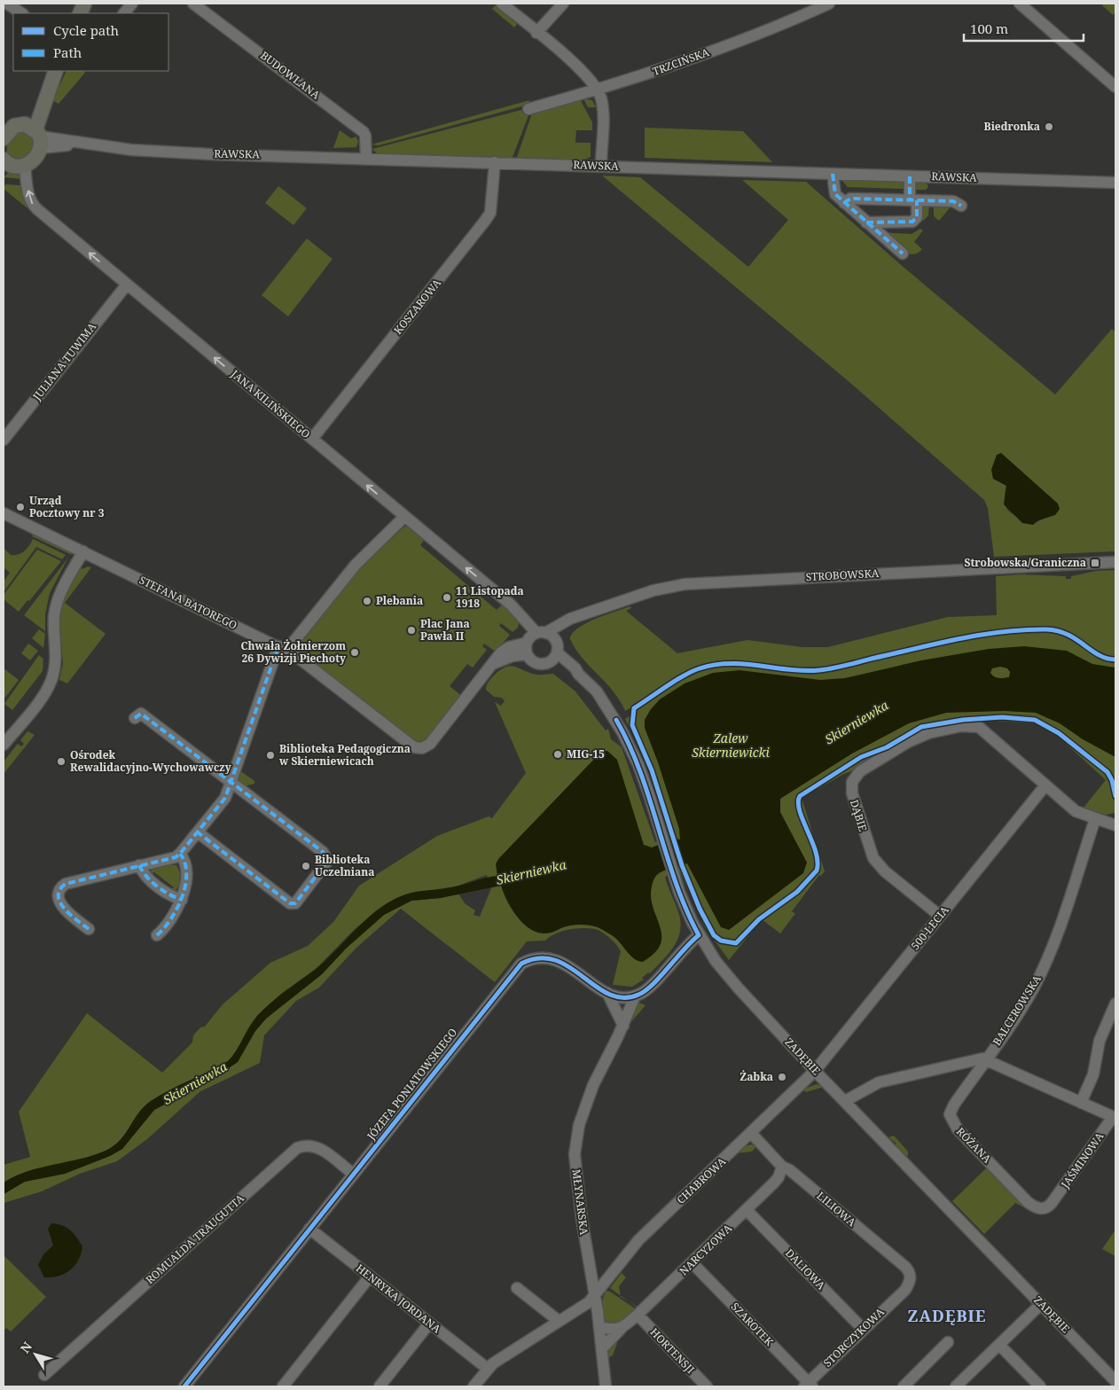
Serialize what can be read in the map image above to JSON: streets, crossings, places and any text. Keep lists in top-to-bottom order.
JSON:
{
  "streets": {
    "street": [
      "TRZCIŃSKA",
      "BUDOWLANA",
      "RAWSKA",
      "KOSZAROWA",
      "JULIANA TUWIMA",
      "JANA KILIŃSKIEGO",
      "STROBOWSKA",
      "STEFANA BATOREGO",
      "DĄBIE",
      "500-LECIA",
      "BALCEROWSKA",
      "ZADĘBIE",
      "JÓZEFA PONIATOWSKIEGO",
      "RÓŻANA",
      "JAŚMINOWA",
      "CHABROWA",
      "MŁYNARSKA",
      "LILIOWA",
      "ROMUALDA TRAUGUTTA",
      "NARCYZOWA",
      "DALIOWA",
      "HENRYKA JORDANA",
      "SZAROTEK",
      "STORCZYKOWA",
      "HORTENSJI"
    ]
  },
  "crossings": [
    ["BUDOWLANA", "RAWSKA"],
    ["RAWSKA", "KOSZAROWA"],
    ["KOSZAROWA", "JANA KILIŃSKIEGO"],
    ["JULIANA TUWIMA", "JANA KILIŃSKIEGO"],
    ["JANA KILIŃSKIEGO", "STROBOWSKA"],
    ["JANA KILIŃSKIEGO", "STEFANA BATOREGO"],
    ["JANA KILIŃSKIEGO", "ZADĘBIE"],
    ["STROBOWSKA", "STEFANA BATOREGO"],
    ["STROBOWSKA", "ZADĘBIE"],
    ["STEFANA BATOREGO", "ZADĘBIE"],
    ["DĄBIE", "500-LECIA"],
    ["DĄBIE", "BALCEROWSKA"],
    ["500-LECIA", "ZADĘBIE"],
    ["500-LECIA", "CHABROWA"],
    ["BALCEROWSKA", "RÓŻANA"],
    ["ZADĘBIE", "CHABROWA"],
    ["JÓZEFA PONIATOWSKIEGO", "MŁYNARSKA"],
    ["JÓZEFA PONIATOWSKIEGO", "ROMUALDA TRAUGUTTA"],
    ["JÓZEFA PONIATOWSKIEGO", "HENRYKA JORDANA"],
    ["RÓŻANA", "JAŚMINOWA"],
    ["CHABROWA", "MŁYNARSKA"],
    ["CHABROWA", "LILIOWA"],
    ["CHABROWA", "HENRYKA JORDANA"],
    ["MŁYNARSKA", "NARCYZOWA"],
    ["LILIOWA", "NARCYZOWA"],
    ["LILIOWA", "STORCZYKOWA"],
    ["NARCYZOWA", "DALIOWA"],
    ["NARCYZOWA", "SZAROTEK"],
    ["NARCYZOWA", "HORTENSJI"],
    ["DALIOWA", "STORCZYKOWA"],
    ["SZAROTEK", "STORCZYKOWA"]
  ],
  "one_way": ["JANA KILIŃSKIEGO"],
  "districts": ["ZADĘBIE"],
  "water": ["Skierniewka", "Zalew Skierniewicki"],
  "places": {
    "other": [
      "Biedronka",
      "Urząd Pocztowy nr 3",
      "11 Listopada 1918",
      "Plebania",
      "Plac Jana Pawła II",
      "Chwała Żołnierzom 26 Dywizji Piechoty",
      "MIG-15",
      "Biblioteka Pedagogiczna w Skierniewicach",
      "Ośrodek Rewalidacyjno-Wychowawczy",
      "Biblioteka Uczelniana",
      "Żabka"
    ],
    "transit": ["Strobowska/Graniczna"]
  },
  "legend": ["Cycle path", "Path"],
  "scale_bar": "100 m",
  "north": "top left"
}
